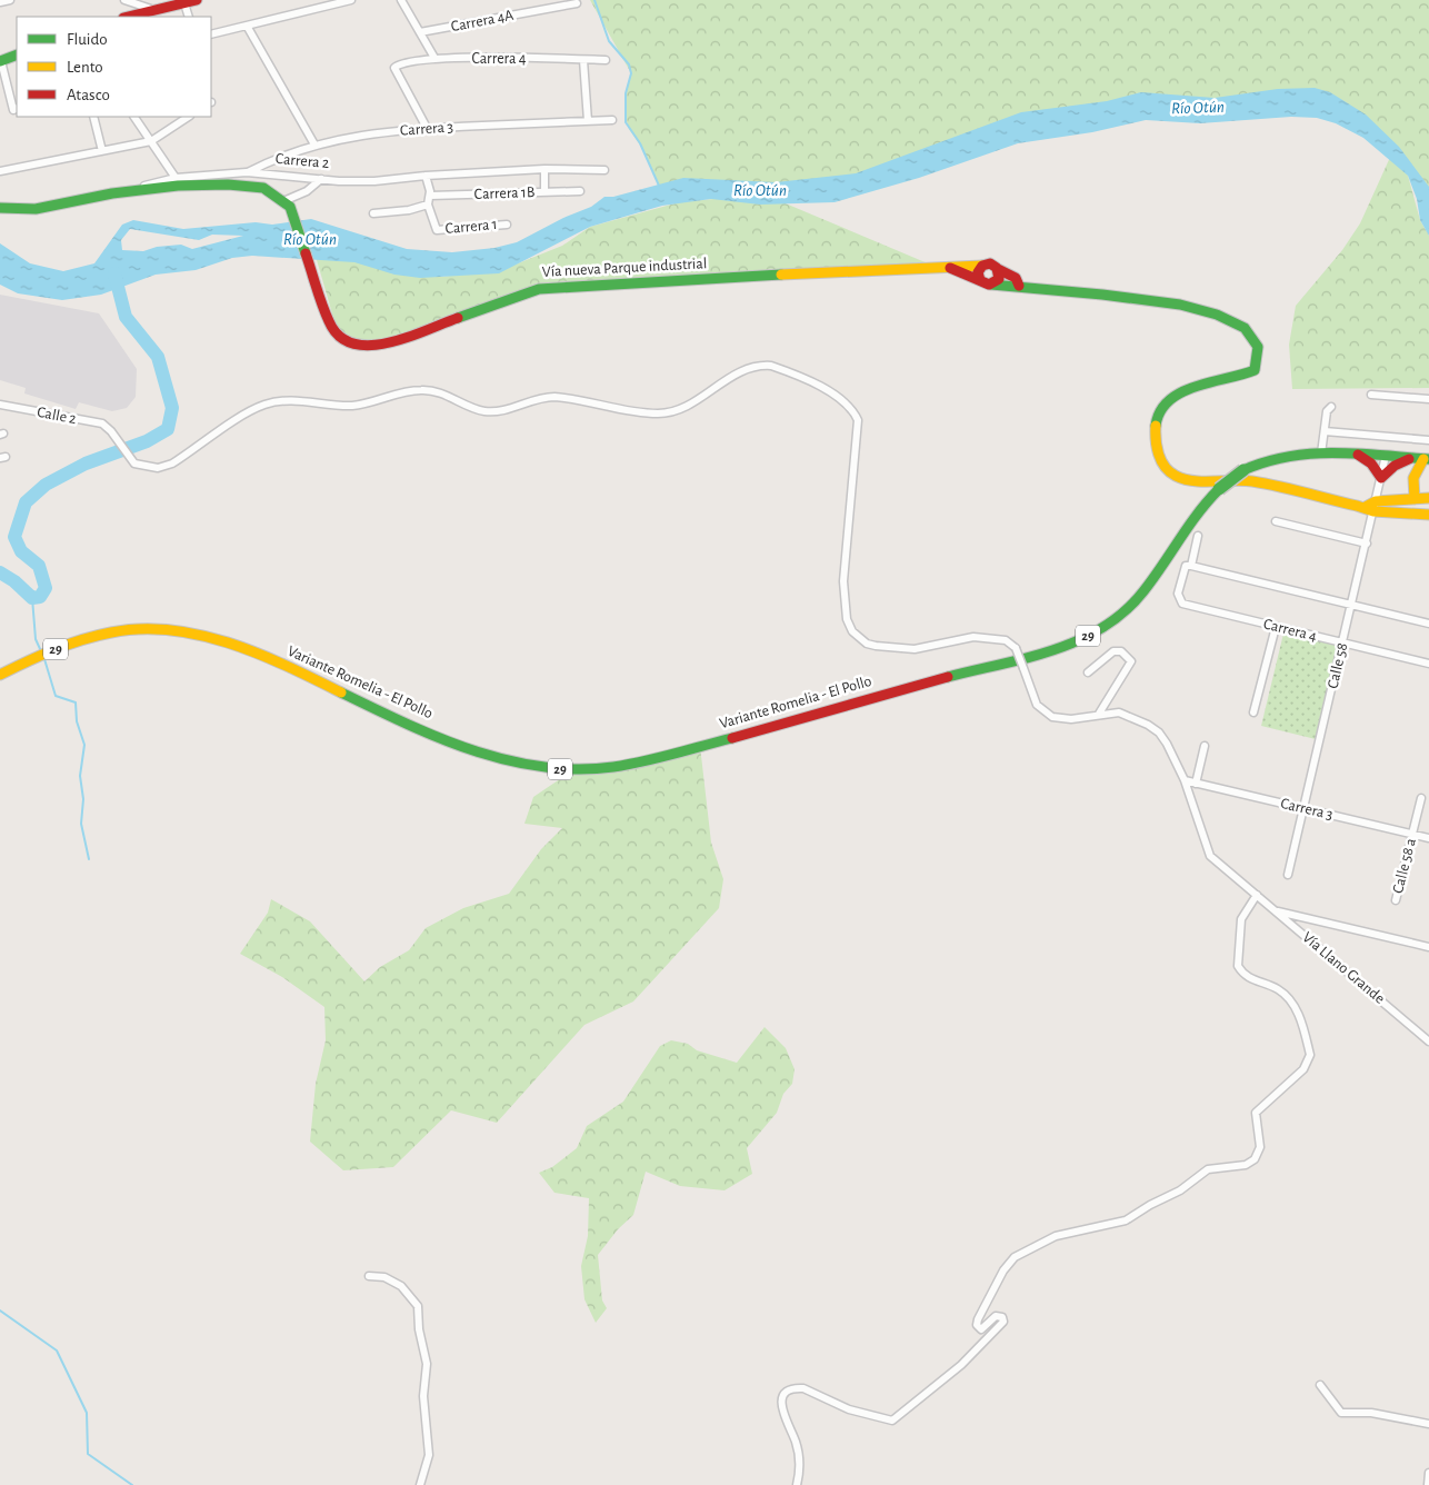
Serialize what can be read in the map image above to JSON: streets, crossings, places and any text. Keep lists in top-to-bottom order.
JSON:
{
  "streets": {
    "main road": [
      "Carrera 2",
      "Vía nueva Parque industrial",
      "29",
      "Variante Romelia - El Pollo"
    ],
    "street": [
      "Carrera 4A",
      "Carrera 4",
      "Carrera 3",
      "Carrera 1B",
      "Carrera 1",
      "Calle 2",
      "Calle 58",
      "Calle 58 a",
      "Vía Llano Grande"
    ]
  },
  "crossings": [
    ["Carrera 4", "Carrera 3"],
    ["Carrera 4", "Calle 58"],
    ["Carrera 3", "Carrera 2"],
    ["Carrera 3", "Calle 58"],
    ["Carrera 3", "Calle 58 a"],
    ["Carrera 3", "Vía Llano Grande"],
    ["Vía nueva Parque industrial", "Calle 58"],
    ["Calle 2", "Vía Llano Grande"],
    ["Calle 58", "Variante Romelia - El Pollo"]
  ],
  "water": ["Río Otún"],
  "legend": ["Fluido", "Lento", "Atasco"]
}
